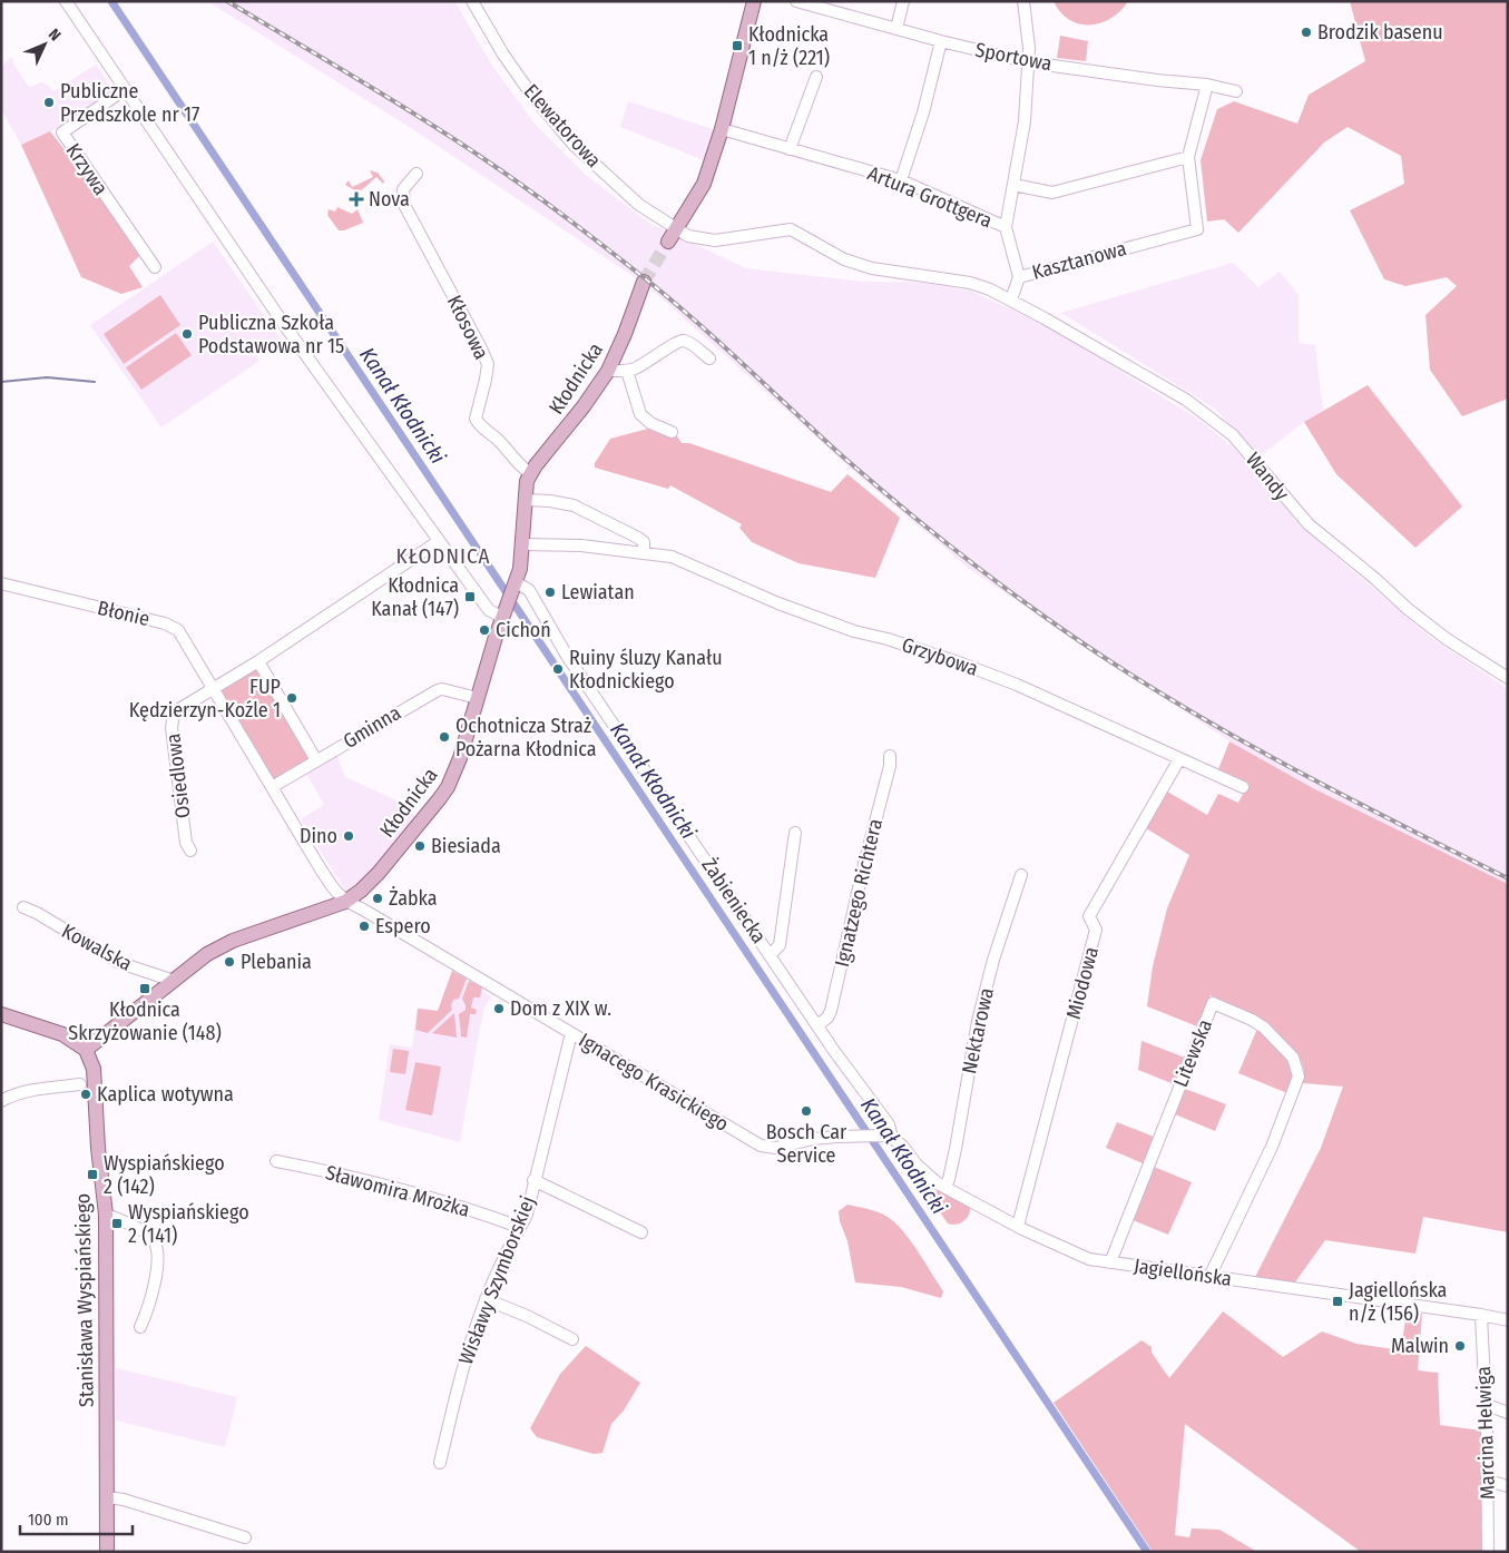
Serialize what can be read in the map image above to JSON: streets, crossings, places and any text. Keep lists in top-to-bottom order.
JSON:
{
  "streets": {
    "main road": ["Kłodnicka", "Stanisława Wyspiańskiego"],
    "street": [
      "Sportowa",
      "Elewatorowa",
      "Krzywa",
      "Artura Grottgera",
      "Kasztanowa",
      "Kłosowa",
      "Wandy",
      "Błonie",
      "Grzybowa",
      "Gminna",
      "Osiedlowa",
      "Ignatzego Richtera",
      "Żabieniecka",
      "Kowalska",
      "Miodowa",
      "Nektarowa",
      "Litewska",
      "Ignacego Krasickiego",
      "Sławomira Mrożka",
      "Jagiellońska",
      "Wisławy Szymborskiej",
      "Marcina Helwiga"
    ]
  },
  "crossings": [
    ["Sportowa", "Kasztanowa"],
    ["Elewatorowa", "Kasztanowa"],
    ["Kasztanowa", "Wandy"],
    ["Kłosowa", "Kłodnicka"],
    ["Kłodnicka", "Grzybowa"],
    ["Kłodnicka", "Gminna"],
    ["Kłodnicka", "Żabieniecka"],
    ["Kłodnicka", "Kowalska"],
    ["Kłodnicka", "Ignacego Krasickiego"],
    ["Kłodnicka", "Stanisława Wyspiańskiego"],
    ["Błonie", "Gminna"],
    ["Błonie", "Osiedlowa"],
    ["Grzybowa", "Miodowa"],
    ["Ignatzego Richtera", "Żabieniecka"],
    ["Żabieniecka", "Ignacego Krasickiego"],
    ["Żabieniecka", "Jagiellońska"],
    ["Miodowa", "Jagiellońska"],
    ["Nektarowa", "Jagiellońska"],
    ["Litewska", "Jagiellońska"],
    ["Ignacego Krasickiego", "Jagiellońska"],
    ["Ignacego Krasickiego", "Wisławy Szymborskiej"],
    ["Sławomira Mrożka", "Wisławy Szymborskiej"],
    ["Jagiellońska", "Marcina Helwiga"]
  ],
  "districts": ["KŁODNICA"],
  "water": ["Kanał Kłodnicki"],
  "places": {
    "other": [
      "Brodzik basenu",
      "Publiczne Przedszkole nr 17",
      "Publiczna Szkoła Podstawowa nr 15",
      "Lewiatan",
      "Cichoń",
      "Ruiny śluzy Kanału Kłodnickiego",
      "FUP Kędzierzyn-Koźle 1",
      "Ochotnicza Straż Pożarna Kłodnica",
      "Dino",
      "Biesiada",
      "Żabka",
      "Espero",
      "Plebania",
      "Dom z XIX w.",
      "Kaplica wotywna",
      "Bosch Car Service",
      "Malwin"
    ],
    "transit": [
      "Kłodnicka 1 n/ż (221)",
      "Kłodnica Kanał (147)",
      "Kłodnica Skrzyżowanie (148)",
      "Wyspiańskiego 2 (142)",
      "Wyspiańskiego 2 (141)",
      "Jagiellońska n/ż (156)"
    ],
    "health": ["Nova"]
  },
  "scale_bar": "100 m",
  "north": "top right"
}
